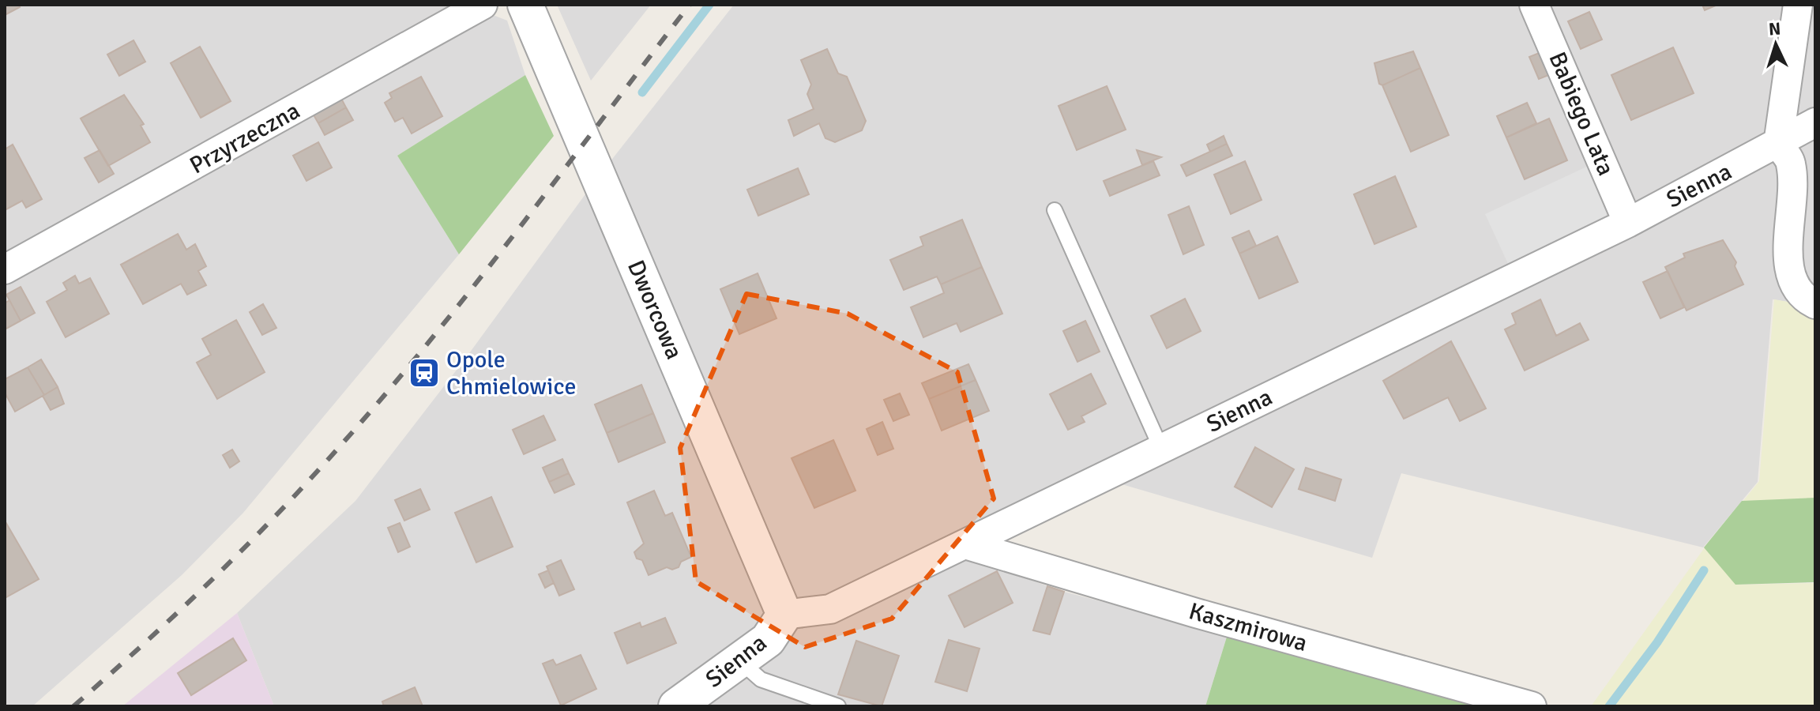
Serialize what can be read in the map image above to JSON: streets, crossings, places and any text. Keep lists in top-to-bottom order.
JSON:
{
  "streets": {
    "street": [
      "Babiego Lata",
      "Przyrzeczna",
      "Sienna",
      "Dworcowa",
      "Kaszmirowa"
    ]
  },
  "crossings": [
    ["Babiego Lata", "Sienna"],
    ["Sienna", "Dworcowa"],
    ["Sienna", "Kaszmirowa"]
  ],
  "places": {
    "station": ["Opole Chmielowice"]
  },
  "north": "top"
}
